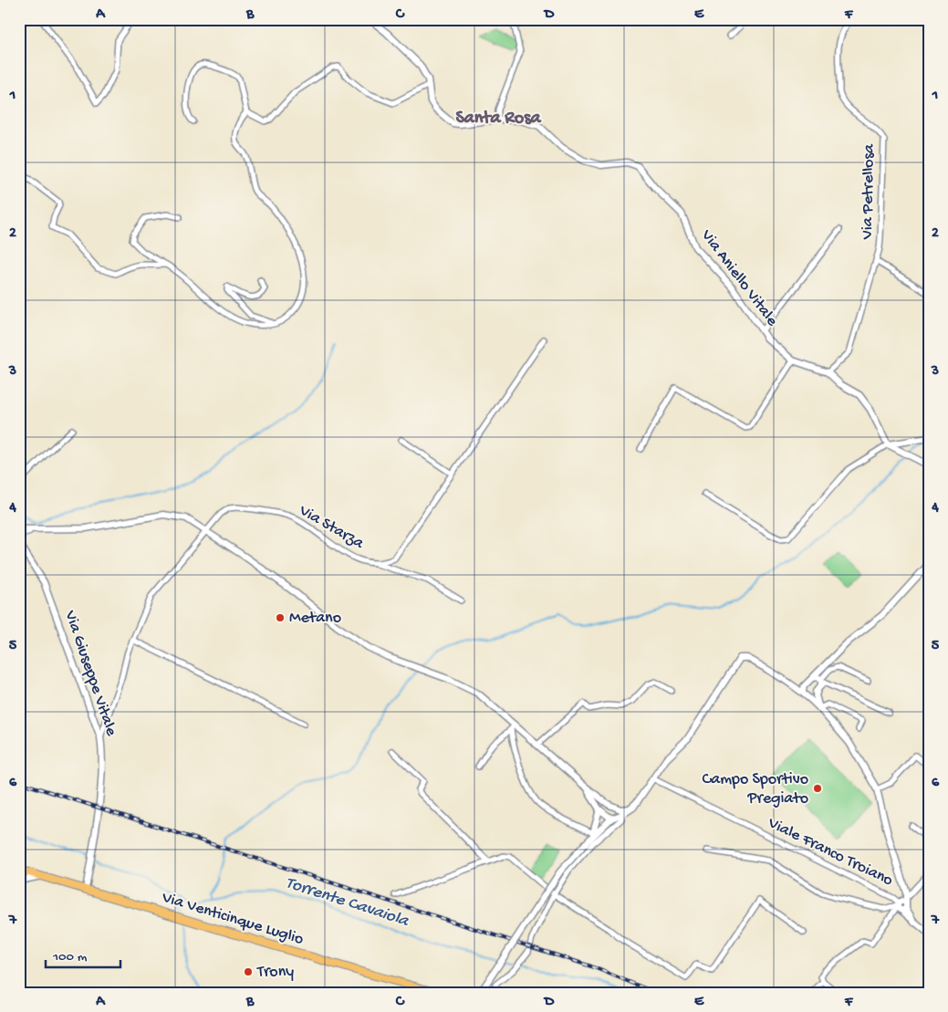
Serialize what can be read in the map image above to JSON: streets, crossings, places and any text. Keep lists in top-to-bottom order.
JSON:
{
  "streets": {
    "main road": ["Via Venticinque Luglio"],
    "street": [
      "Via Petrellosa",
      "Via Aniello Vitale",
      "Via Starza",
      "Via Giuseppe Vitale",
      "Viale Franco Troiano"
    ]
  },
  "crossings": [
    ["Via Petrellosa", "Via Aniello Vitale"],
    ["Via Starza", "Via Giuseppe Vitale"],
    ["Via Giuseppe Vitale", "Via Venticinque Luglio"]
  ],
  "districts": ["Santa Rosa"],
  "water": ["Torrente Cavaiola"],
  "places": ["Metano", "Campo Sportivo Pregiato", "Trony"],
  "scale_bar": "100 m",
  "grid": {
    "columns": [
      "A",
      "B",
      "C",
      "D",
      "E",
      "F"
    ],
    "rows": [
      "1",
      "2",
      "3",
      "4",
      "5",
      "6",
      "7"
    ]
  }
}
